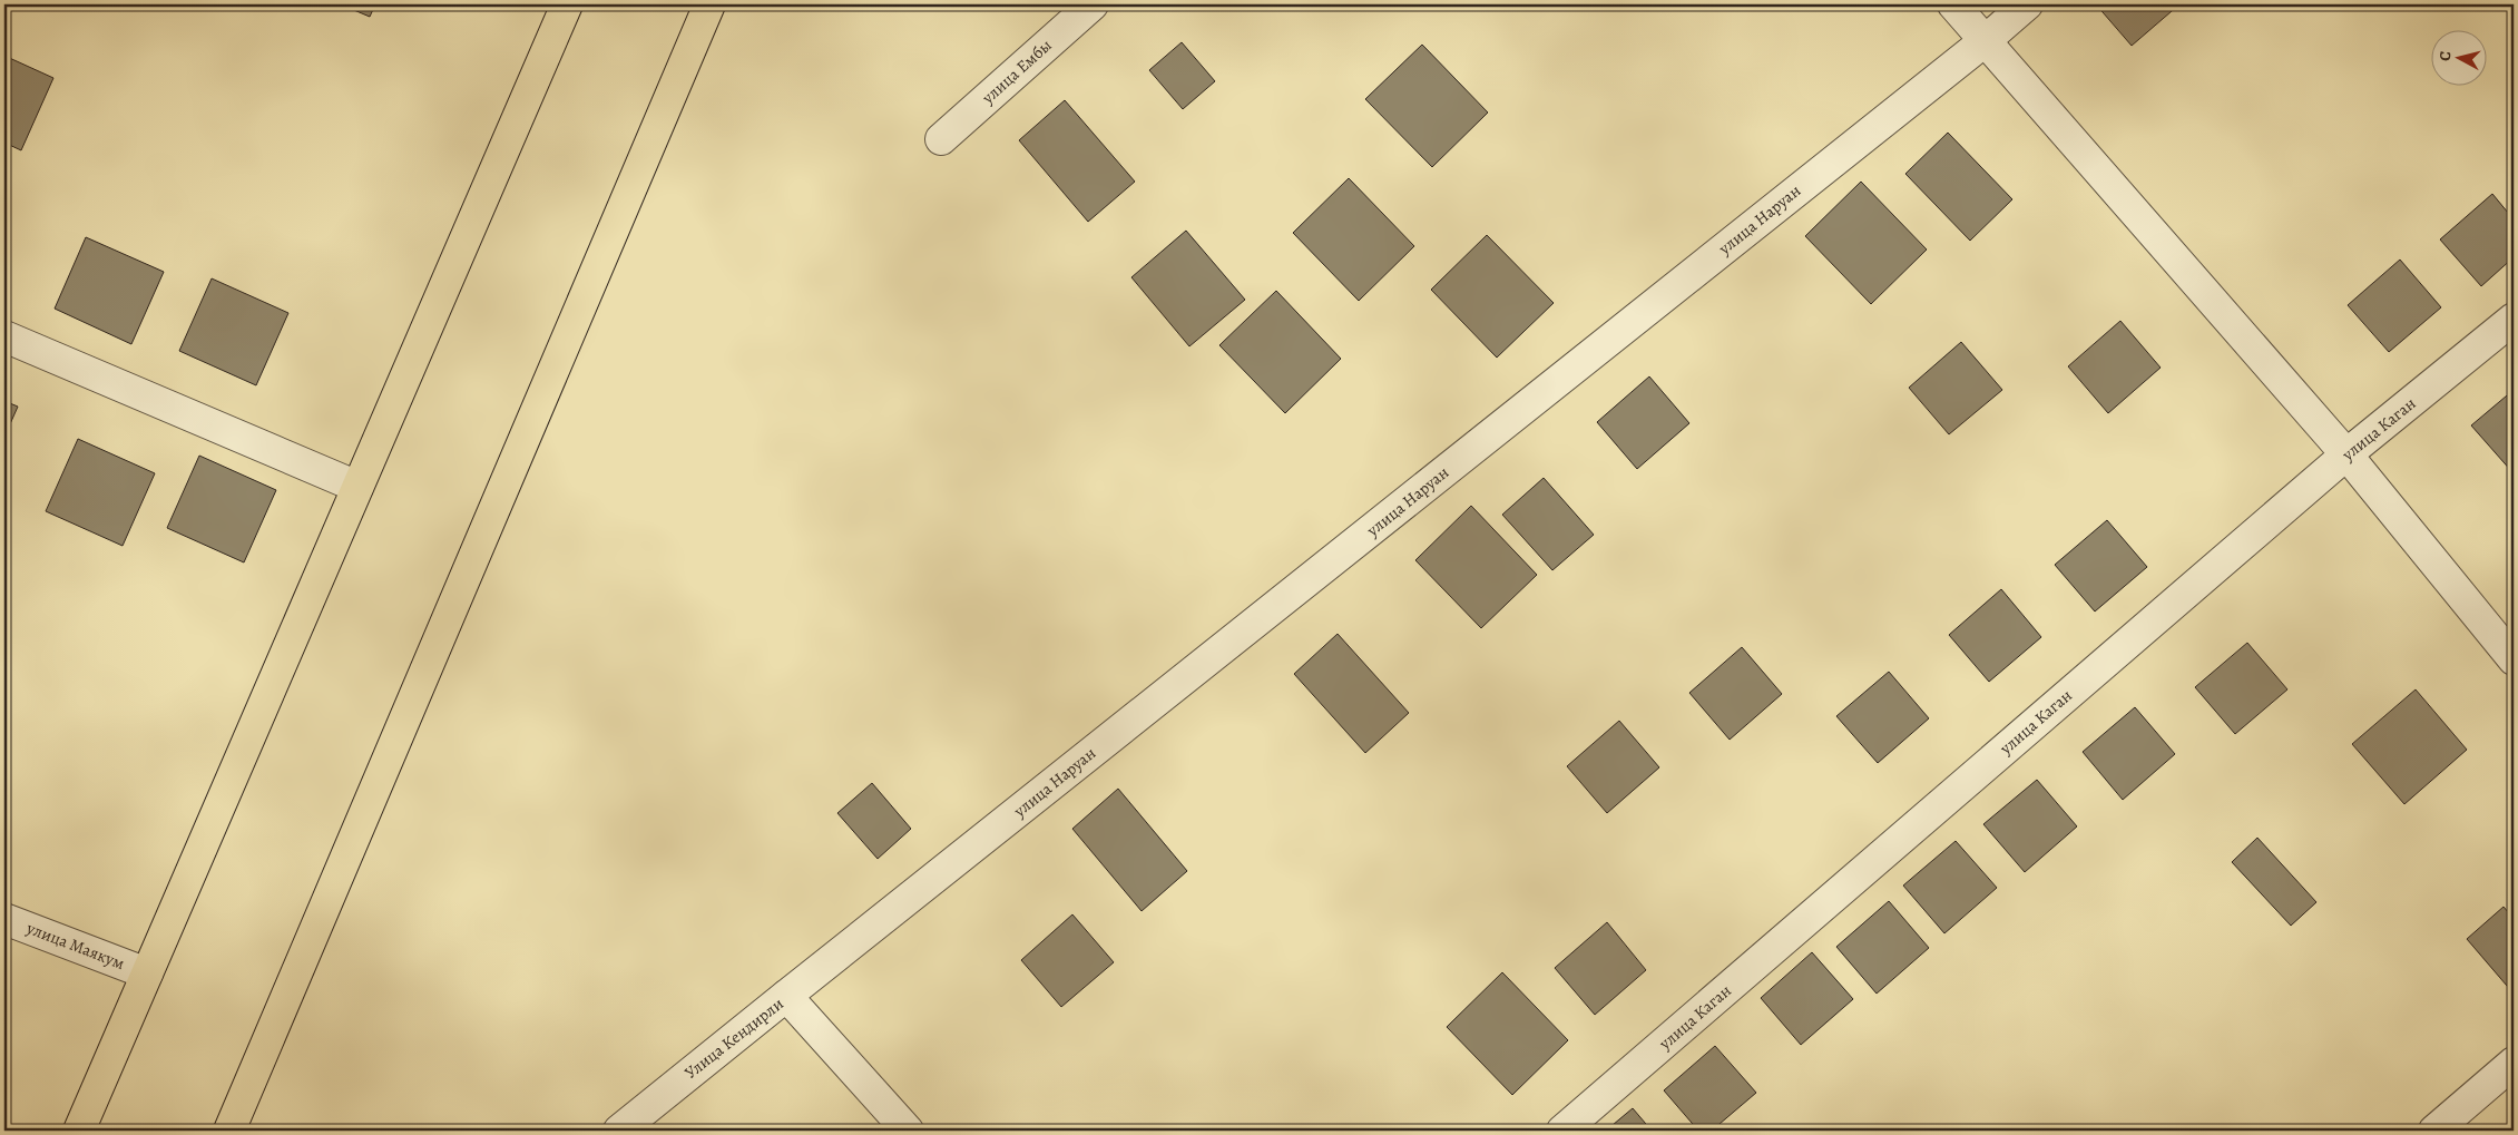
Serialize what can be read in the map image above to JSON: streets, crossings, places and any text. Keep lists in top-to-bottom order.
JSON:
{
  "streets": {
    "street": [
      "улица Ембы",
      "улица Наруан",
      "улица Каган",
      "улица Маякум",
      "Улица Кендирли"
    ]
  },
  "crossings": [
    ["улица Наруан", "Улица Кендирли"]
  ],
  "north": "left"
}
